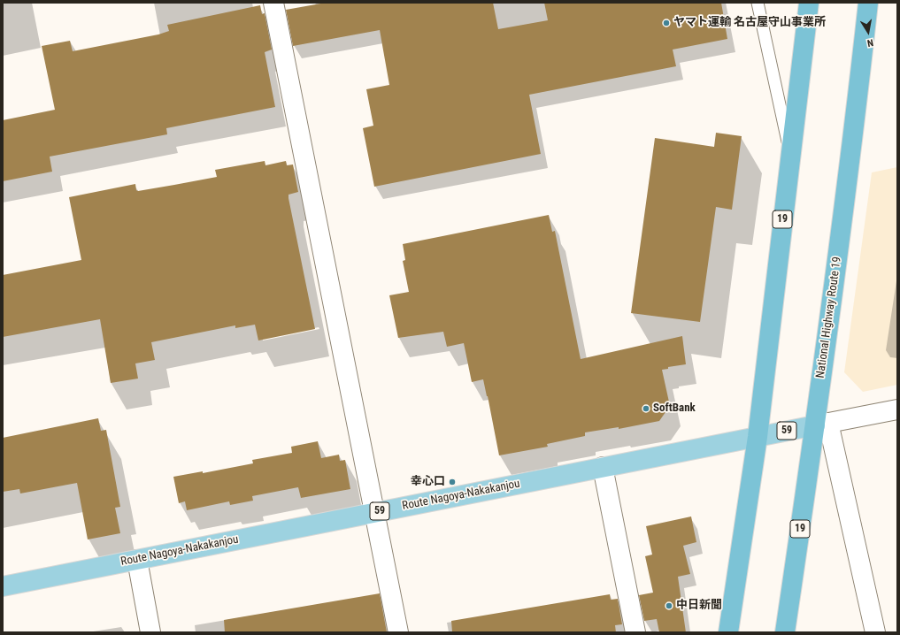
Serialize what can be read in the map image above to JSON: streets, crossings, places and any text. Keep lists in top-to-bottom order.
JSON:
{
  "streets": {
    "highway": ["19", "National Highway Route 19"],
    "main road": ["59", "Route Nagoya-Nakakanjou"]
  },
  "crossings": [
    ["19", "Route Nagoya-Nakakanjou"],
    ["National Highway Route 19", "Route Nagoya-Nakakanjou"]
  ],
  "places": [
    "ヤマト運輸 名古屋守山事業所",
    "SoftBank",
    "幸心口",
    "中日新聞"
  ],
  "north": "bottom"
}
